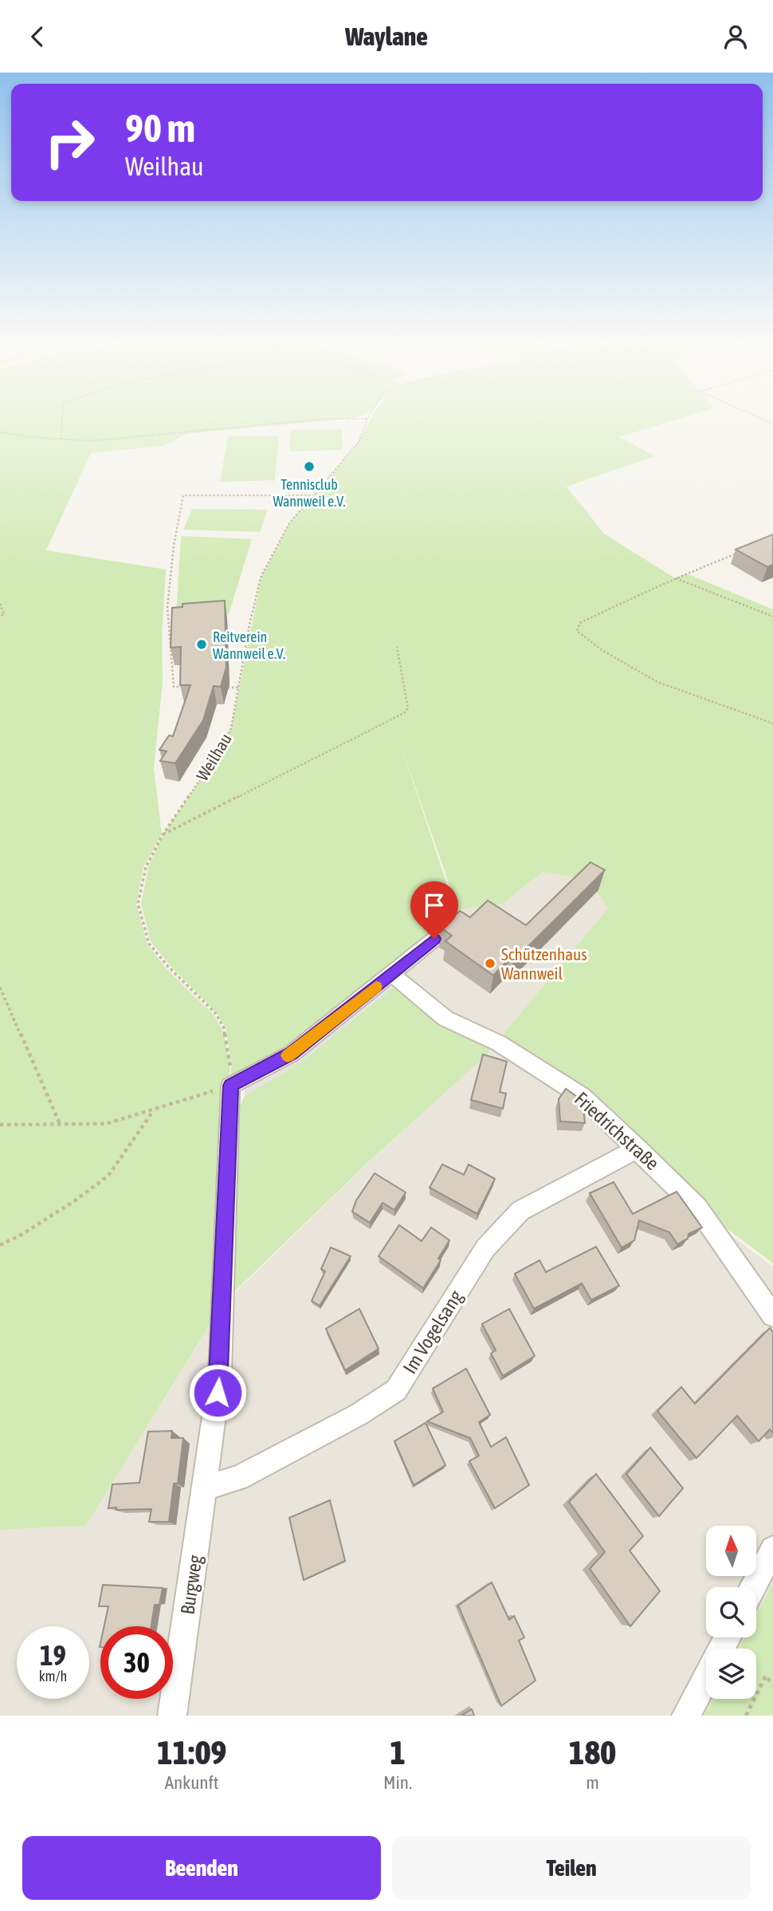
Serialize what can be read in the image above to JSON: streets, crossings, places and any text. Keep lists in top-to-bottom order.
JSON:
{
  "streets": {
    "street": ["Friedrichstraße", "Im Vogelsang", "Burgweg"],
    "path": ["Weilhau"]
  },
  "crossings": [
    ["Friedrichstraße", "Im Vogelsang"],
    ["Im Vogelsang", "Burgweg"]
  ],
  "places": ["Tennisclub Wannweil e.V.", "Reitverein Wannweil e.V.", "Schützenhaus Wannweil"],
  "north": "top",
  "page": {
    "header": "Waylane",
    "turn": ["90 m", "Weilhau"],
    "speed": "19 km/h",
    "limit": "30",
    "eta": [
      "11:09",
      "Ankunft",
      "1",
      "Min.",
      "180",
      "m"
    ],
    "buttons": ["Beenden", "Teilen"]
  }
}
